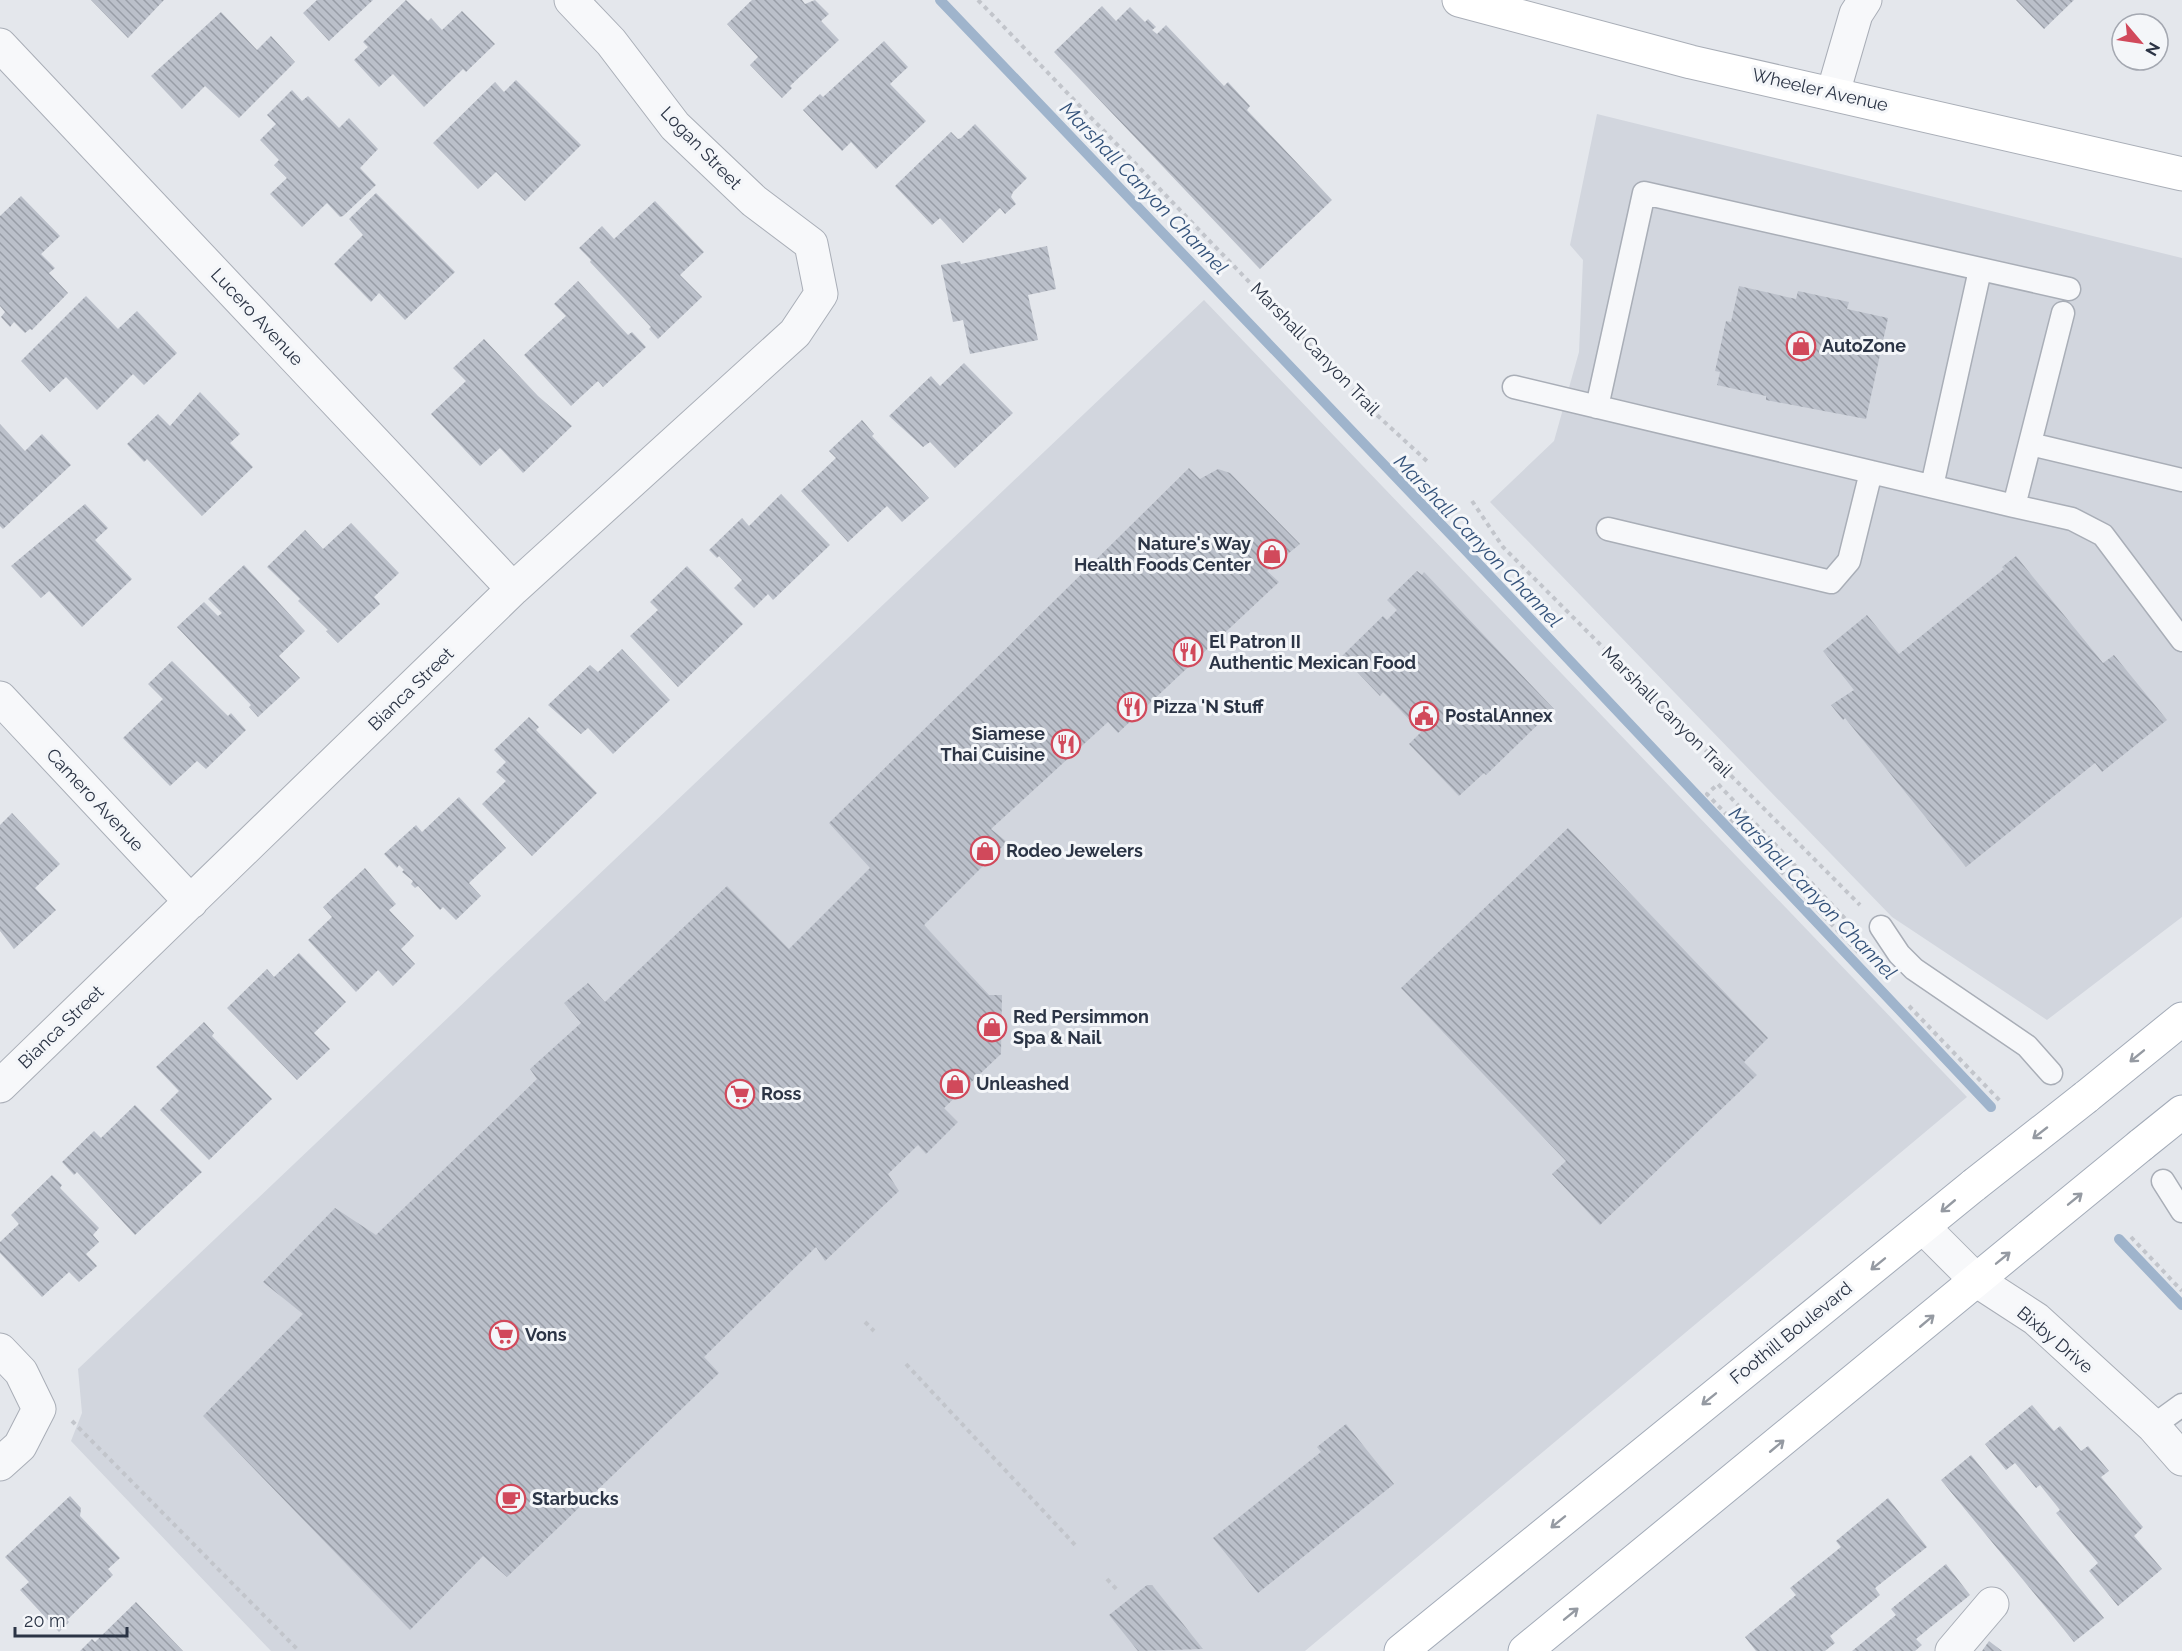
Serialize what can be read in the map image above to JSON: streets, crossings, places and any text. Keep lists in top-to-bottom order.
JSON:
{
  "streets": {
    "main road": ["Wheeler Avenue", "Foothill Boulevard"],
    "street": [
      "Logan Street",
      "Lucero Avenue",
      "Bianca Street",
      "Camero Avenue",
      "Bixby Drive"
    ],
    "path": ["Marshall Canyon Trail"]
  },
  "crossings": [
    ["Logan Street", "Bianca Street"],
    ["Lucero Avenue", "Bianca Street"],
    ["Bianca Street", "Camero Avenue"],
    ["Foothill Boulevard", "Bixby Drive"]
  ],
  "water": ["Marshall Canyon Channel"],
  "places": {
    "shop": [
      "AutoZone",
      "Nature's Way Health Foods Center",
      "Rodeo Jewelers",
      "Red Persimmon Spa & Nail",
      "Unleashed"
    ],
    "restaurant": ["El Patron II Authentic Mexican Food", "Pizza 'N Stuff", "Siamese Thai Cuisine"],
    "public building": ["PostalAnnex"],
    "supermarket": ["Ross", "Vons"],
    "cafe": ["Starbucks"]
  },
  "scale_bar": "20 m",
  "north": "bottom right"
}
